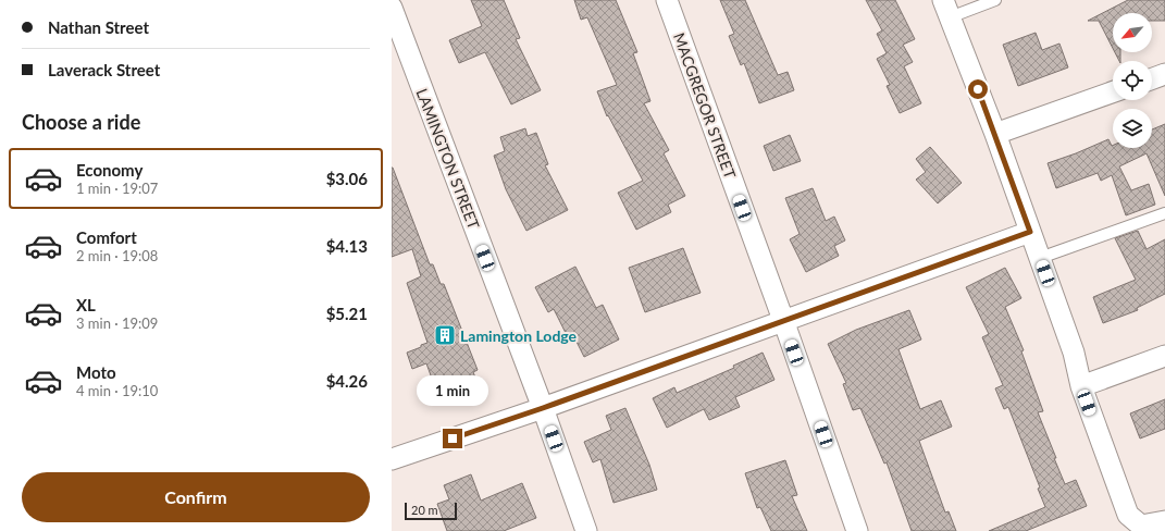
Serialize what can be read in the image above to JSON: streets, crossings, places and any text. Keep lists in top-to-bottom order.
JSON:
{
  "streets": {
    "street": ["MACGREGOR STREET", "LAMINGTON STREET"]
  },
  "places": {
    "building": ["Lamington Lodge"]
  },
  "scale_bar": "20 m",
  "north": "bottom left",
  "page": {
    "banner": ["Nathan Street", "Laverack Street"],
    "heading": "Choose a ride",
    "list": [
      {
        "name": "Economy",
        "note": "1 min · 19:07",
        "value": "$3.06"
      },
      {
        "name": "Comfort",
        "note": "2 min · 19:08",
        "value": "$4.13"
      },
      {
        "name": "XL",
        "note": "3 min · 19:09",
        "value": "$5.21"
      },
      {
        "name": "Moto",
        "note": "4 min · 19:10",
        "value": "$4.26"
      }
    ],
    "bubble": "1 min",
    "buttons": "Confirm",
    "scale": "20 m"
  }
}
